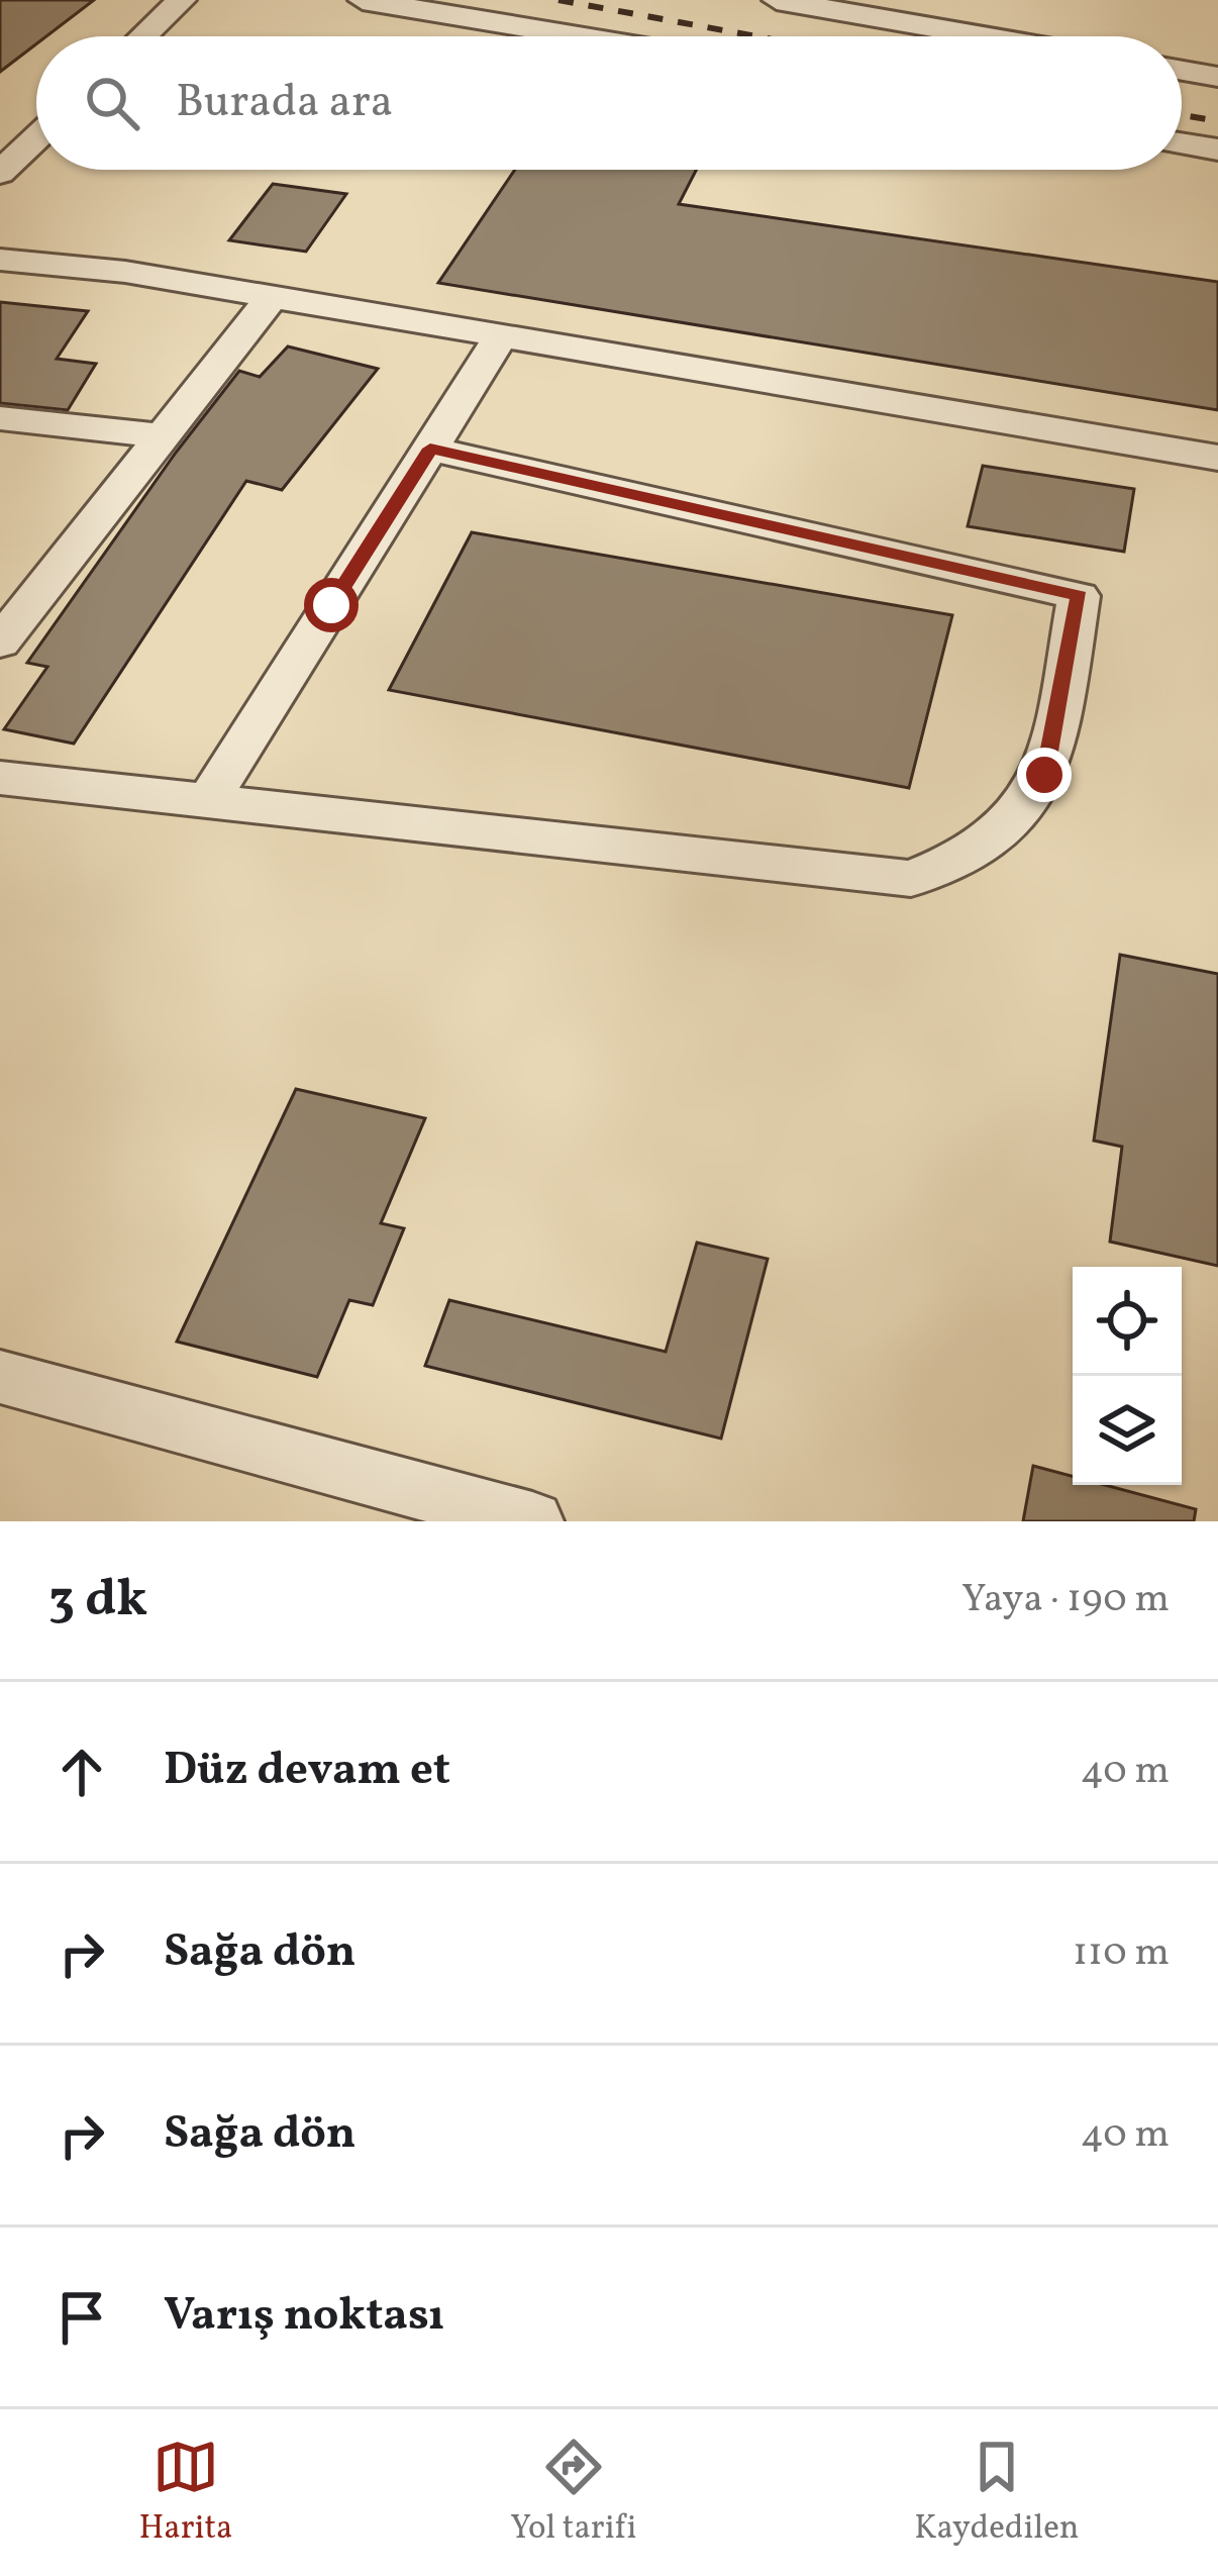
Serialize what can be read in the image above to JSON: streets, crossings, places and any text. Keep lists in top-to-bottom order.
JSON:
{
  "page": {
    "search": "Burada ara",
    "heading": ["3 dk", "Yaya · 190 m"],
    "list": [
      ["Düz devam et", "40 m"],
      ["Sağa dön", "110 m"],
      ["Sağa dön", "40 m"],
      "Varış noktası"
    ],
    "nav": ["Harita", "Yol tarifi", "Kaydedilen"]
  }
}
